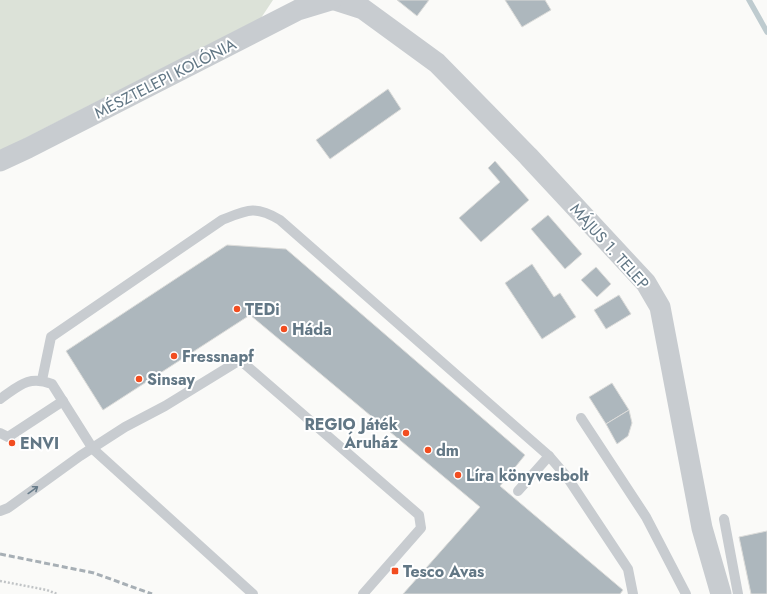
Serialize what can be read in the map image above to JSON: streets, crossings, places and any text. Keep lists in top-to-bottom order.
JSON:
{
  "streets": {
    "street": ["MÉSZTELEPI KOLÓNIA", "MÁJUS 1. TELEP"]
  },
  "places": {
    "other": [
      "TEDi",
      "Háda",
      "Fressnapf",
      "Sinsay",
      "REGIO Játék Áruház",
      "ENVI",
      "dm",
      "Líra könyvesbolt"
    ],
    "transit": ["Tesco Avas"]
  }
}
